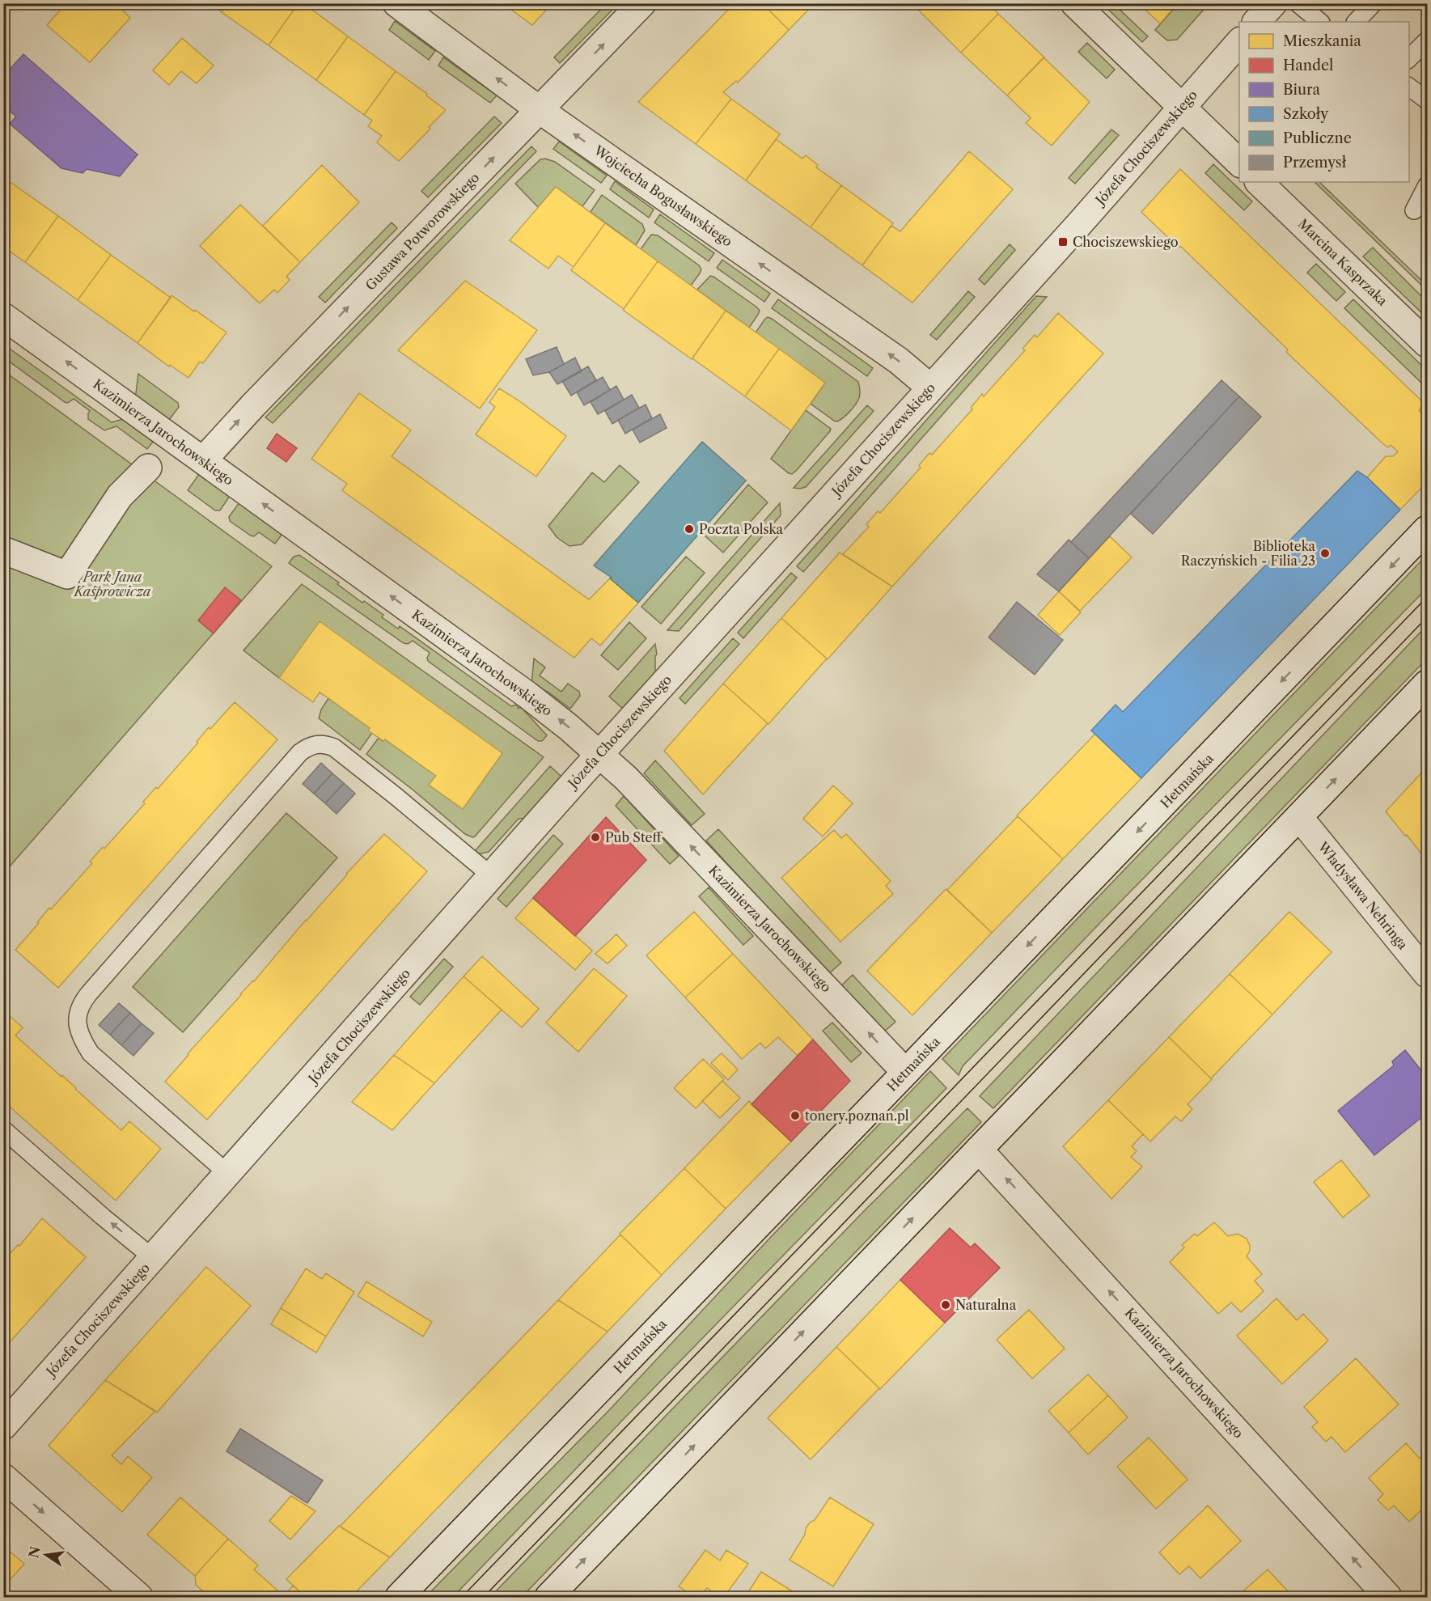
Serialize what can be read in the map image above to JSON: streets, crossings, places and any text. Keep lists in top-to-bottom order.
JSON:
{
  "streets": {
    "street": [
      "Józefa Chociszewskiego",
      "Wojciecha Bogusławskiego",
      "Gustawa Potworowskiego",
      "Marcina Kasprzaka",
      "Kazimierza Jarochowskiego",
      "Hetmańska",
      "Władysława Nehringa"
    ]
  },
  "crossings": [
    ["Józefa Chociszewskiego", "Wojciecha Bogusławskiego"],
    ["Józefa Chociszewskiego", "Kazimierza Jarochowskiego"],
    ["Wojciecha Bogusławskiego", "Gustawa Potworowskiego"],
    ["Gustawa Potworowskiego", "Kazimierza Jarochowskiego"],
    ["Kazimierza Jarochowskiego", "Hetmańska"]
  ],
  "one_way": ["Wojciecha Bogusławskiego", "Gustawa Potworowskiego", "Kazimierza Jarochowskiego"],
  "parks": ["Park Jana Kasprowicza"],
  "places": {
    "transit": ["Chociszewskiego"],
    "other": [
      "Poczta Polska",
      "Biblioteka Raczyńskich - Filia 23",
      "Pub Steff",
      "tonery.poznan.pl",
      "Naturalna"
    ]
  },
  "legend": [
    "Mieszkania",
    "Handel",
    "Biura",
    "Szkoły",
    "Publiczne",
    "Przemysł"
  ],
  "north": "left"
}
